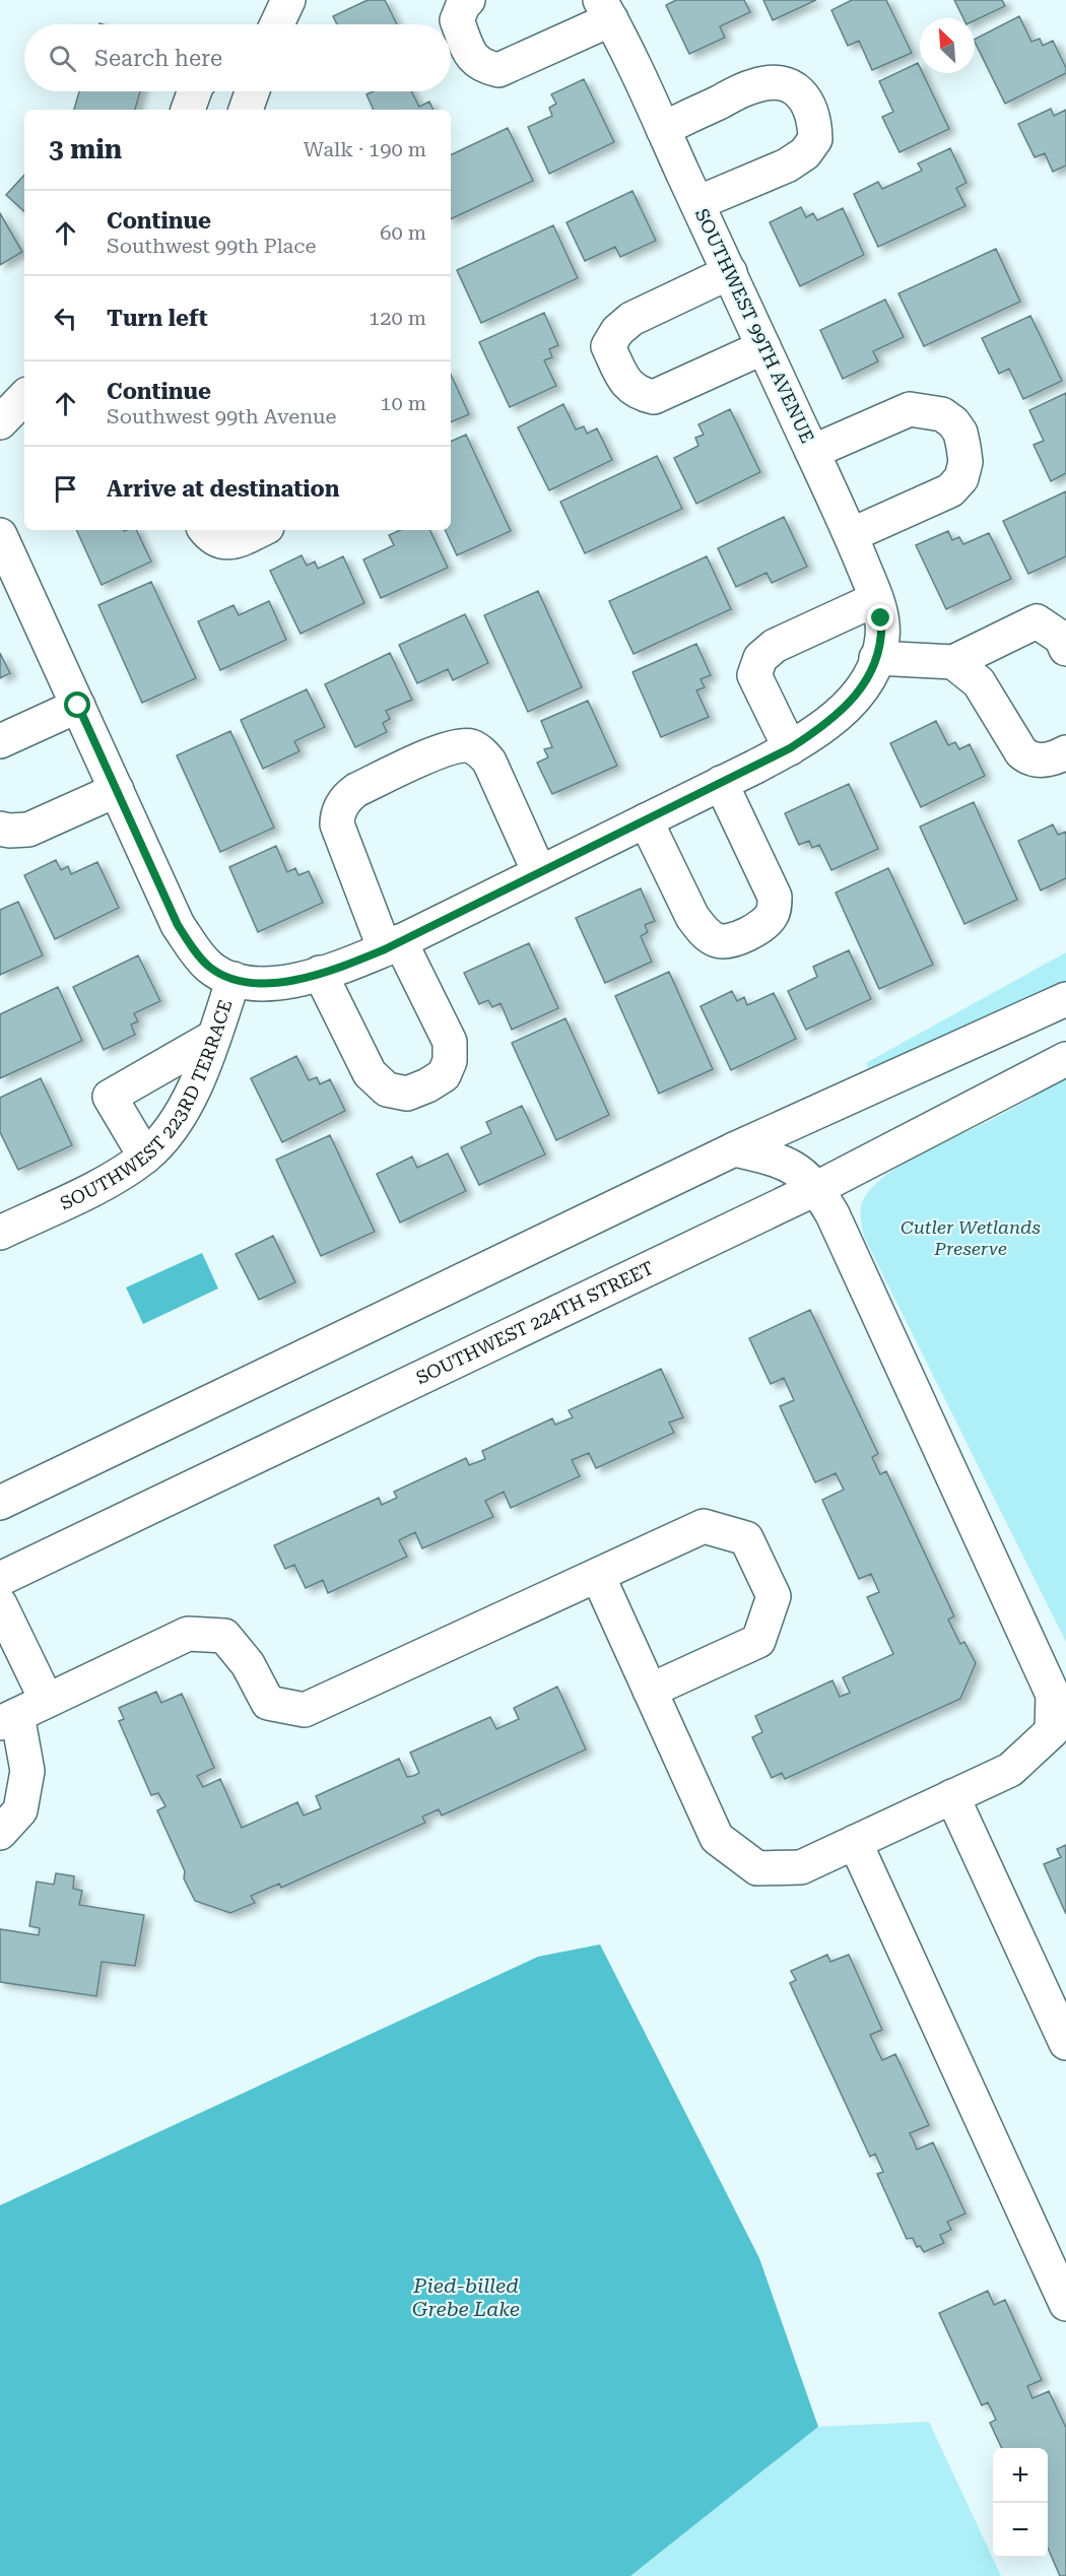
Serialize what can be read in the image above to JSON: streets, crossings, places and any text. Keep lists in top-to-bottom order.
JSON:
{
  "streets": {
    "street": ["SOUTHWEST 99TH AVENUE", "SOUTHWEST 223RD TERRACE", "SOUTHWEST 224TH STREET"]
  },
  "crossings": [
    ["SOUTHWEST 99TH AVENUE", "SOUTHWEST 223RD TERRACE"]
  ],
  "water": ["Pied-billed Grebe Lake"],
  "parks": ["Cutler Wetlands Preserve"],
  "north": "top left",
  "page": {
    "search": "Search here",
    "heading": ["3 min", "Walk · 190 m"],
    "list": [
      ["Continue", "Southwest 99th Place", "60 m"],
      ["Turn left", "120 m"],
      ["Continue", "Southwest 99th Avenue", "10 m"],
      "Arrive at destination"
    ],
    "map_buttons": ["+", "−"]
  }
}
